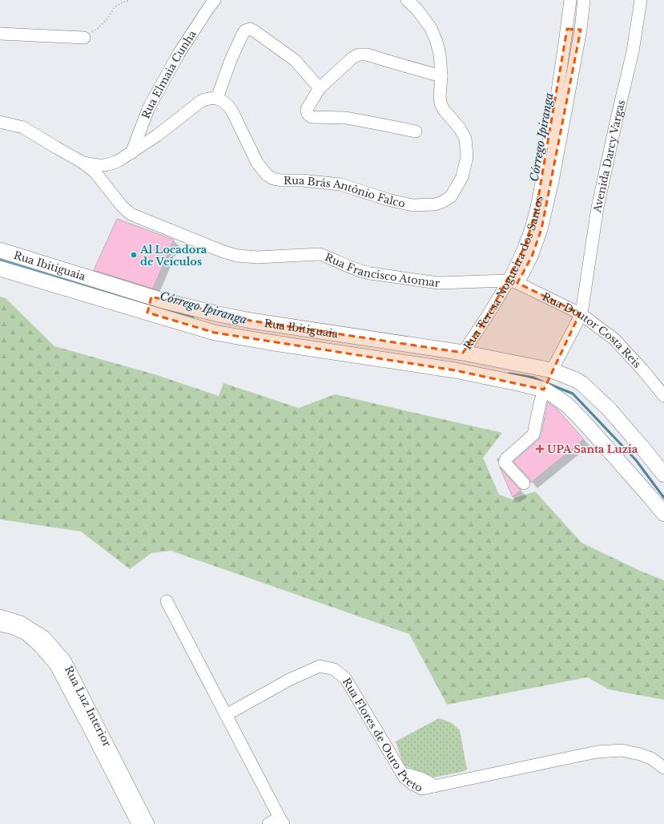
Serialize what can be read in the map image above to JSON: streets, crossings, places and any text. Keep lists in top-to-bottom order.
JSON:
{
  "streets": {
    "main road": ["Rua Ibitiguaia"],
    "street": [
      "Rua Elmaia Cunha",
      "Avenida Darcy Vargas",
      "Rua Brás Antônio Falco",
      "Rua Francisco Atomar",
      "Rua Teresa Nogueira dos Santos",
      "Rua Doutor Costa Reis",
      "Rua Luz Interior",
      "Rua Flores de Ouro Preto"
    ]
  },
  "crossings": [
    ["Avenida Darcy Vargas", "Rua Ibitiguaia"],
    ["Avenida Darcy Vargas", "Rua Doutor Costa Reis"],
    ["Rua Ibitiguaia", "Rua Teresa Nogueira dos Santos"],
    ["Rua Francisco Atomar", "Rua Teresa Nogueira dos Santos"],
    ["Rua Francisco Atomar", "Rua Doutor Costa Reis"],
    ["Rua Teresa Nogueira dos Santos", "Rua Doutor Costa Reis"]
  ],
  "water": ["Córrego Ipiranga"],
  "places": {
    "other": ["Al Locadora de Veículos"],
    "health": ["UPA Santa Luzia"]
  }
}
